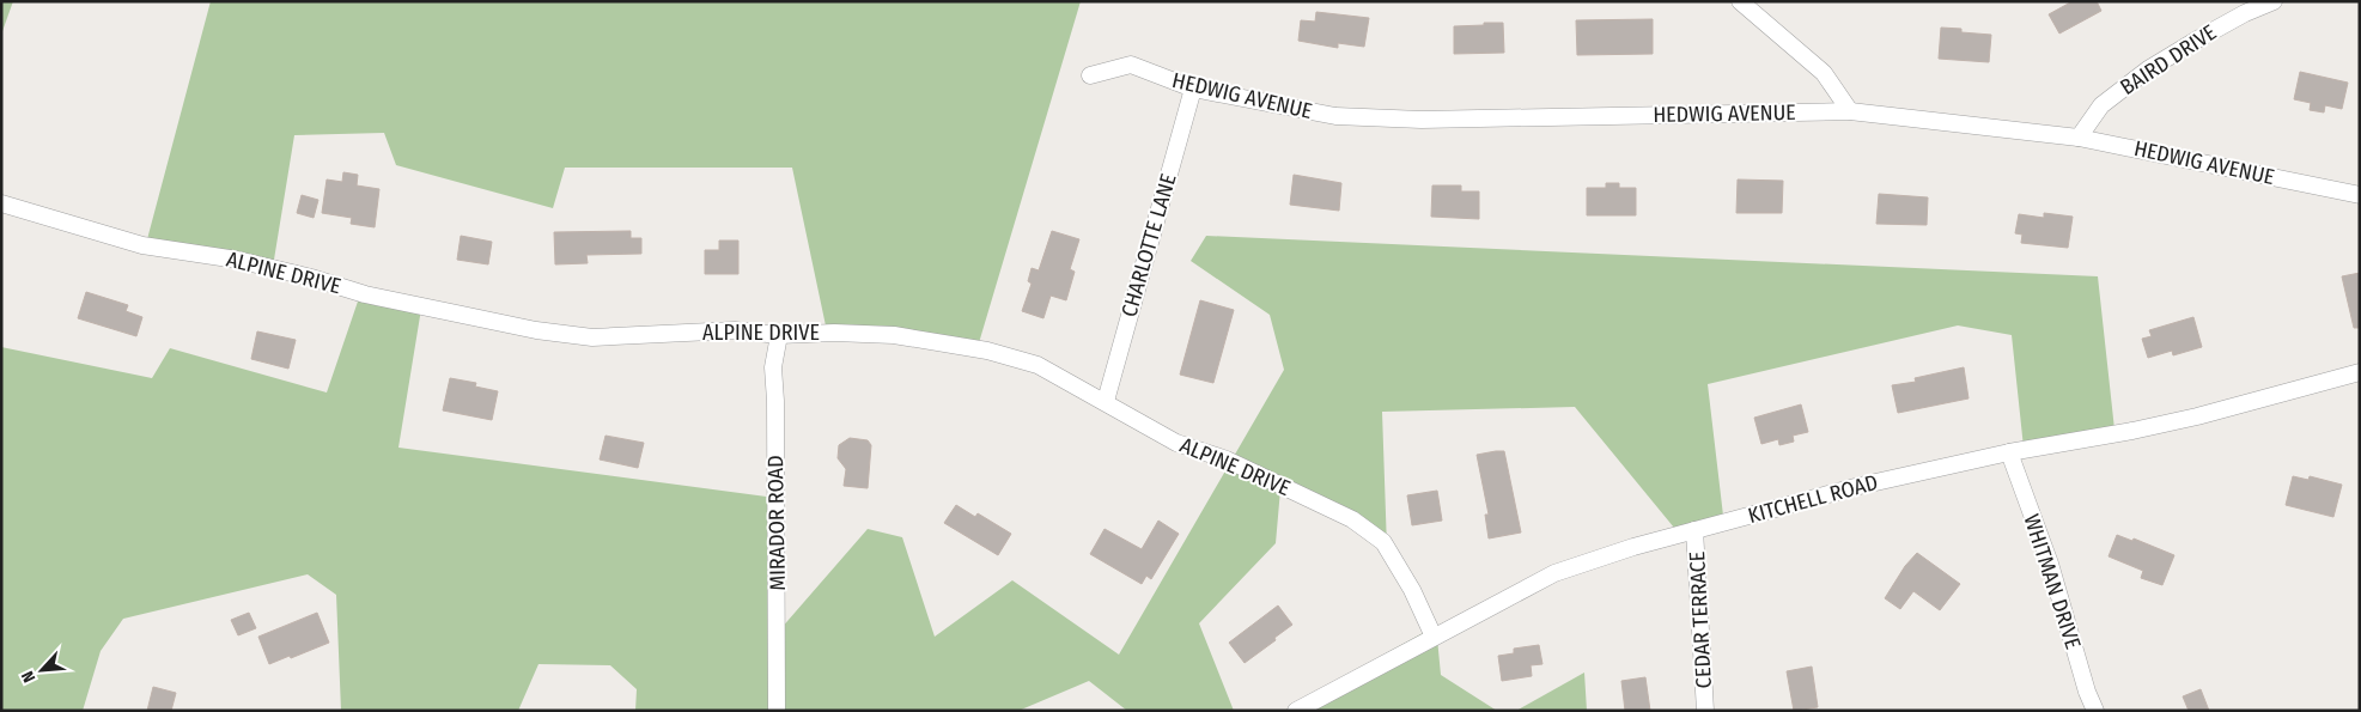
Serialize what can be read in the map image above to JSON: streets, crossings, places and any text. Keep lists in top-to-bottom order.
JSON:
{
  "streets": {
    "street": [
      "BAIRD DRIVE",
      "HEDWIG AVENUE",
      "CHARLOTTE LANE",
      "ALPINE DRIVE",
      "KITCHELL ROAD",
      "MIRADOR ROAD",
      "WHITMAN DRIVE",
      "CEDAR TERRACE"
    ]
  },
  "crossings": [
    ["BAIRD DRIVE", "HEDWIG AVENUE"],
    ["HEDWIG AVENUE", "CHARLOTTE LANE"],
    ["CHARLOTTE LANE", "ALPINE DRIVE"],
    ["ALPINE DRIVE", "KITCHELL ROAD"],
    ["ALPINE DRIVE", "MIRADOR ROAD"],
    ["KITCHELL ROAD", "WHITMAN DRIVE"],
    ["KITCHELL ROAD", "CEDAR TERRACE"]
  ],
  "north": "bottom left"
}
